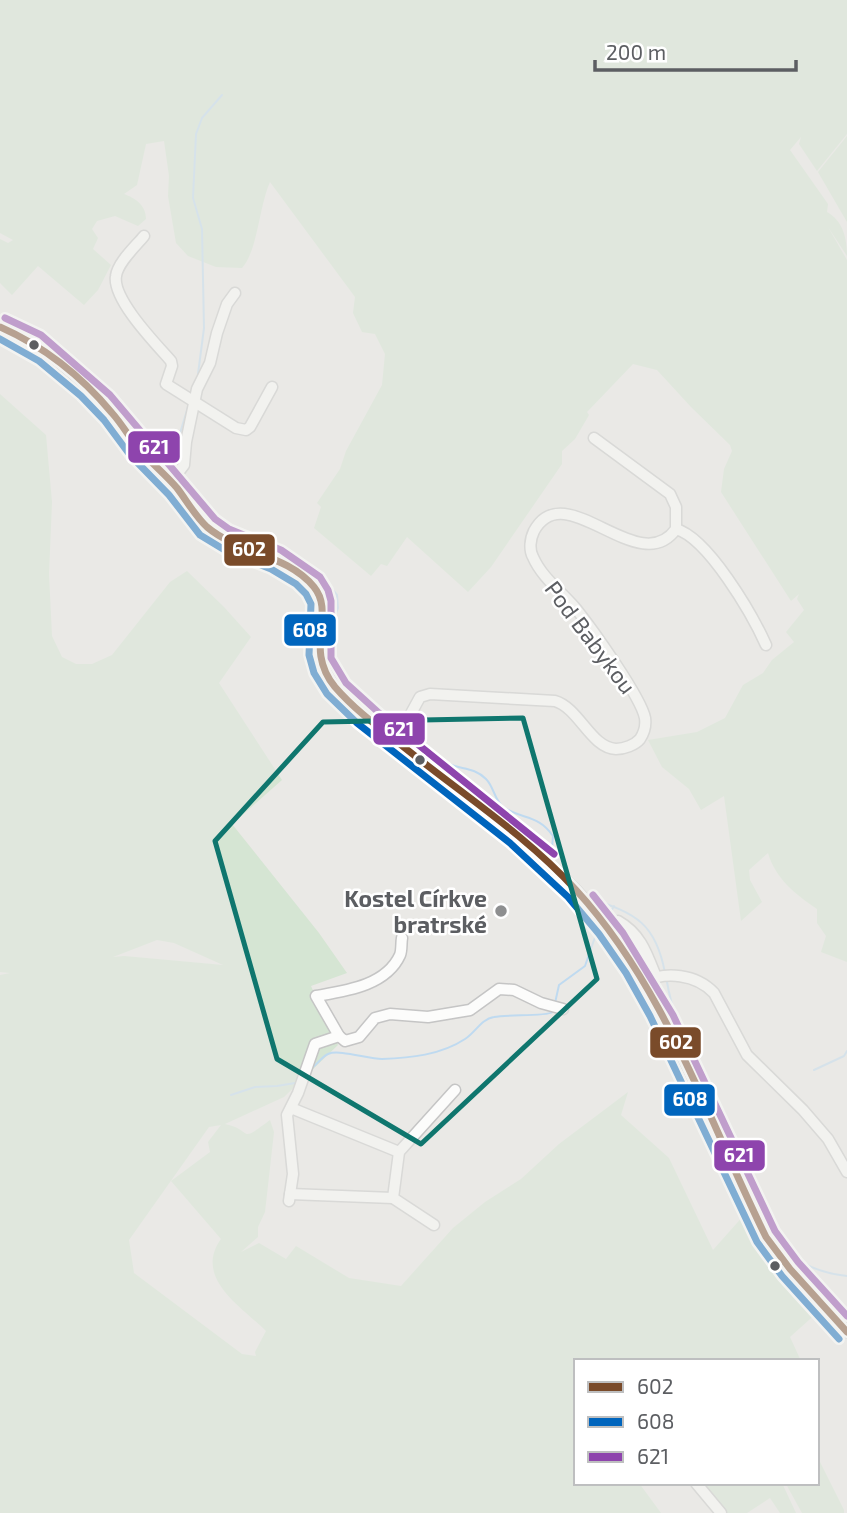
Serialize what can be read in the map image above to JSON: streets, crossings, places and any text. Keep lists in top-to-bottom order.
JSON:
{
  "streets": {
    "street": ["Pod Babykou"]
  },
  "places": ["Kostel Církve bratrské"],
  "lines": ["transit line 621", "transit line 602", "transit line 608"],
  "legend": ["602", "608", "621"],
  "scale_bar": "200 m"
}
